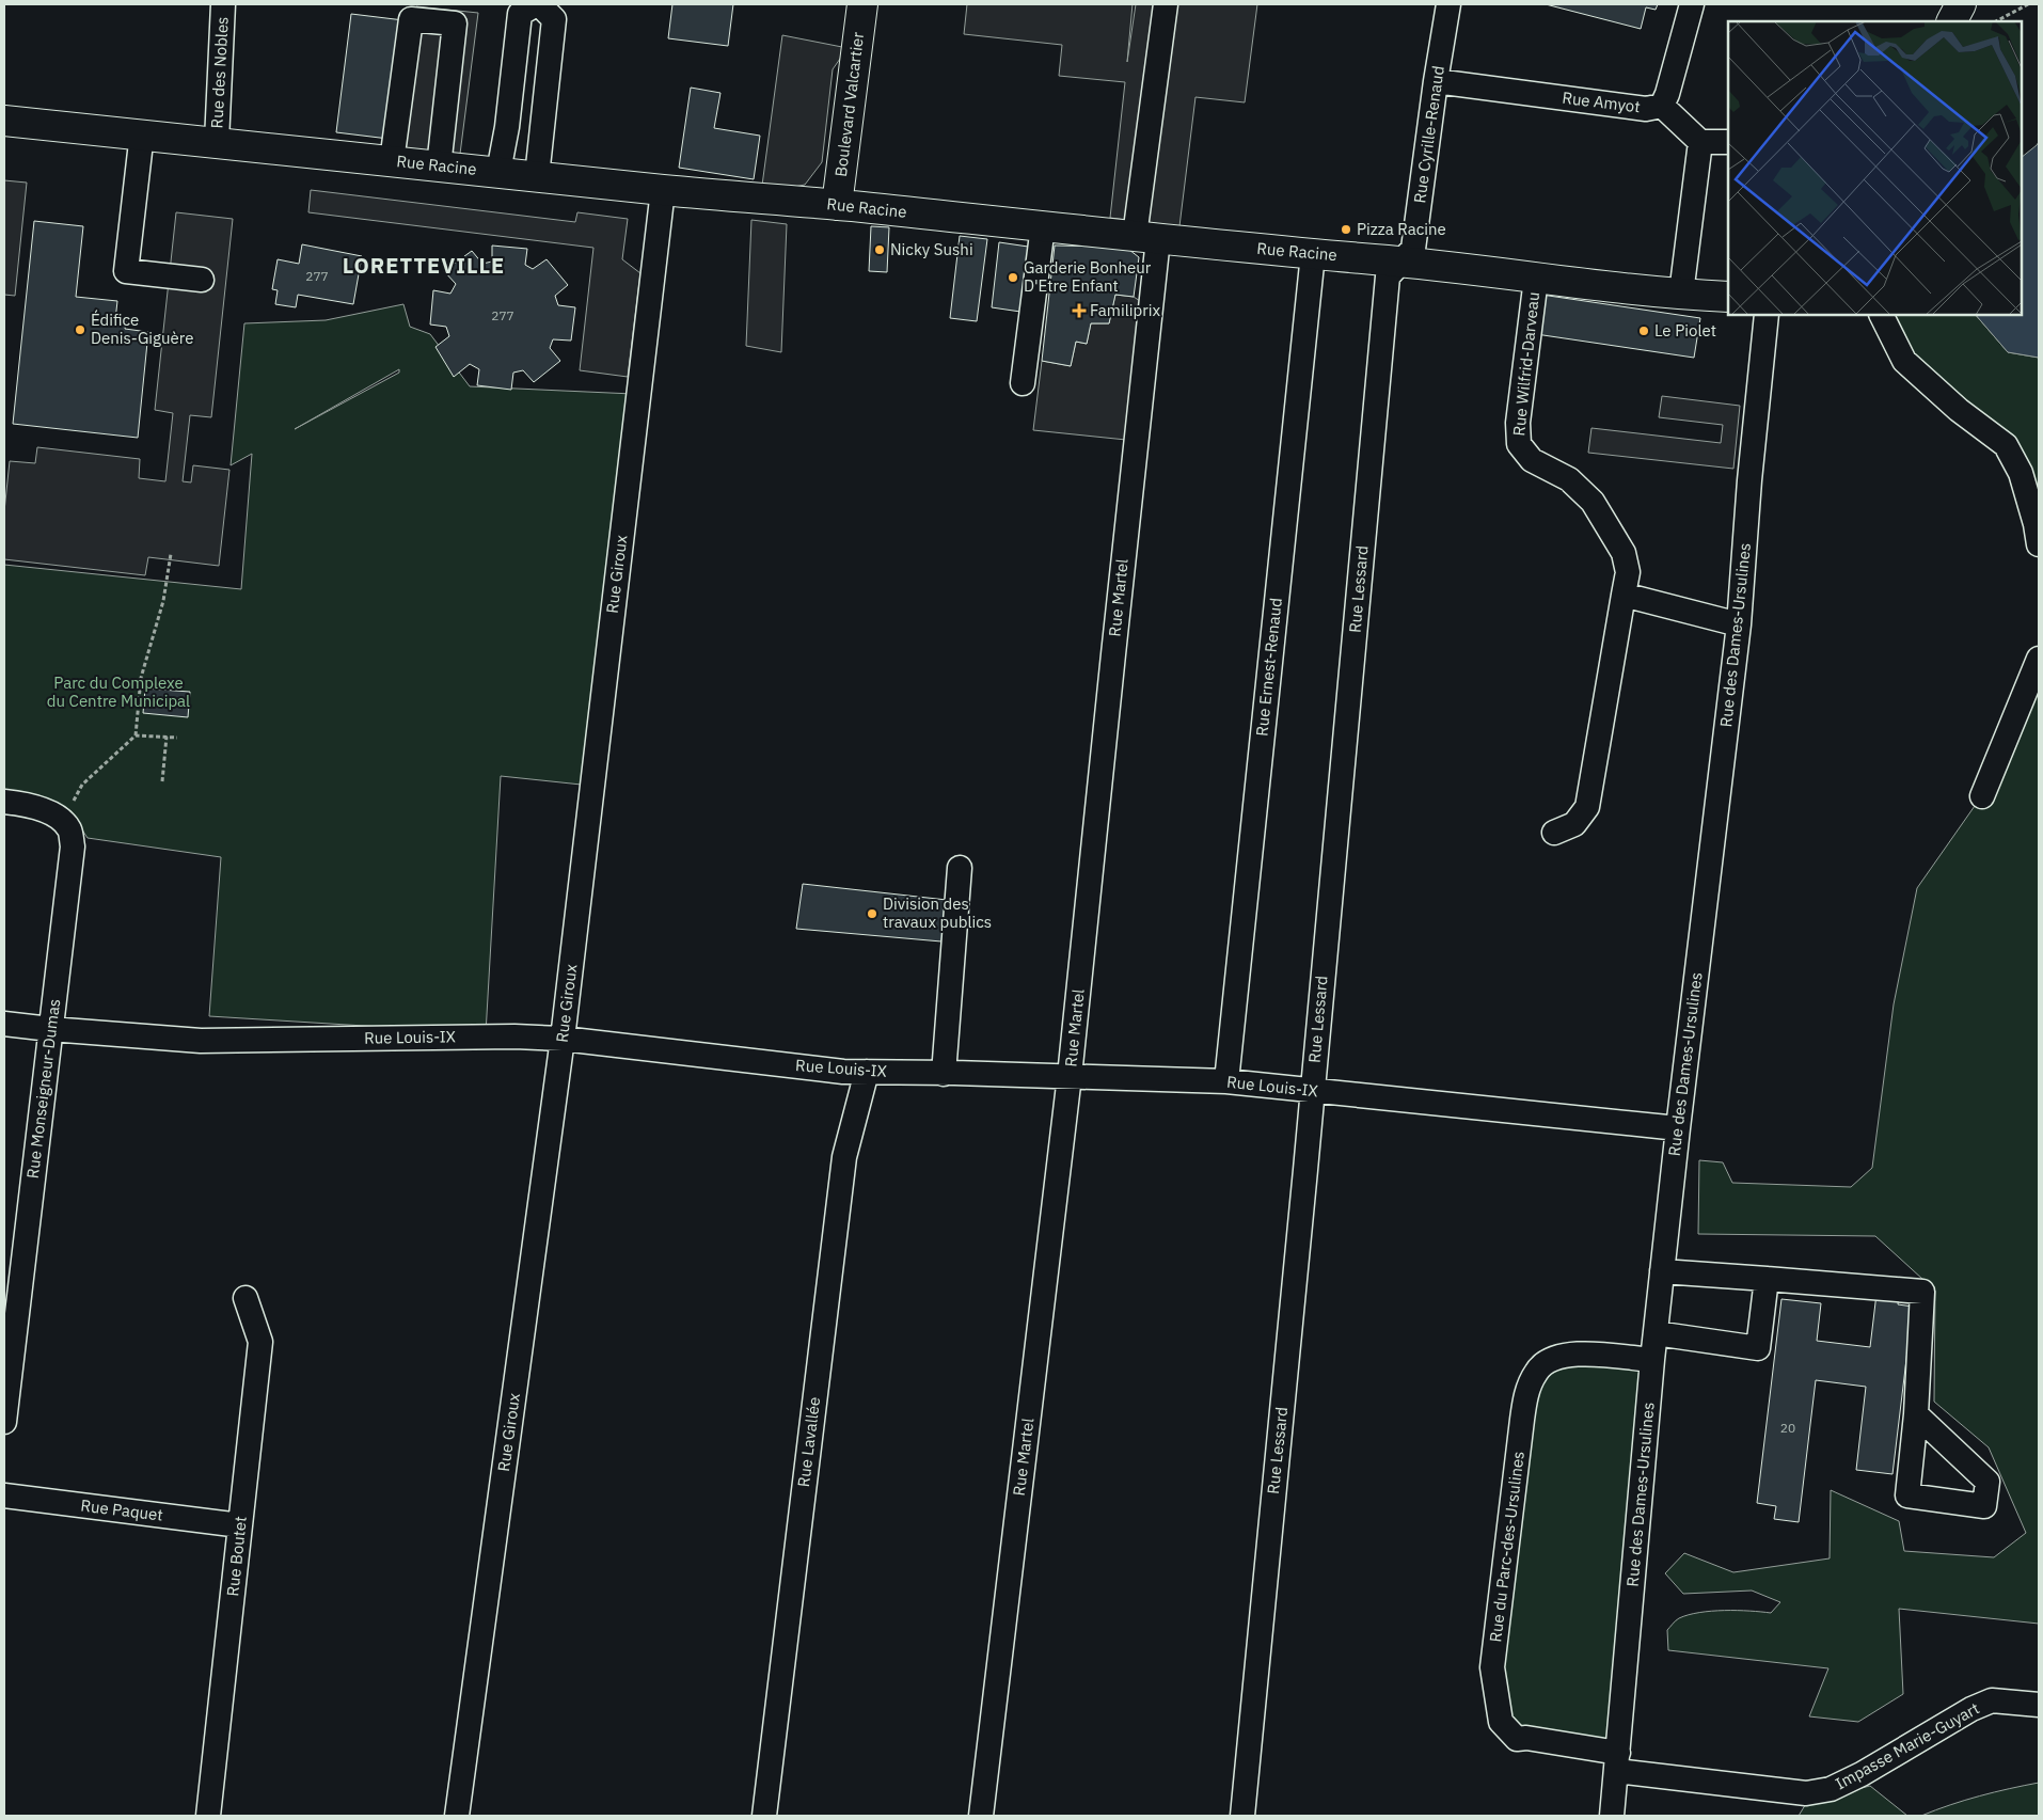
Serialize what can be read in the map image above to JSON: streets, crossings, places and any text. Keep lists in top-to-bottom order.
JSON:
{
  "streets": {
    "main road": ["Boulevard Valcartier", "Rue Racine"],
    "street": [
      "Rue des Nobles",
      "Rue Amyot",
      "Rue Cyrille-Renaud",
      "Rue Wilfrid-Darveau",
      "Rue Giroux",
      "Rue Lessard",
      "Rue Martel",
      "Rue des Dames-Ursulines",
      "Rue Ernest-Renaud",
      "Rue Louis-IX",
      "Rue Monseigneur-Dumas",
      "Rue Lavallée",
      "Rue Paquet",
      "Rue du Parc-des-Ursulines",
      "Rue Boutet",
      "Impasse Marie-Guyart"
    ]
  },
  "crossings": [
    ["Rue des Nobles", "Rue Racine"],
    ["Rue Amyot", "Rue Cyrille-Renaud"],
    ["Boulevard Valcartier", "Rue Racine"],
    ["Rue Cyrille-Renaud", "Rue Racine"],
    ["Rue Cyrille-Renaud", "Rue Lessard"],
    ["Rue Racine", "Rue Wilfrid-Darveau"],
    ["Rue Racine", "Rue Giroux"],
    ["Rue Racine", "Rue Lessard"],
    ["Rue Racine", "Rue Martel"],
    ["Rue Racine", "Rue Ernest-Renaud"],
    ["Rue Giroux", "Rue Louis-IX"],
    ["Rue Lessard", "Rue Louis-IX"],
    ["Rue Martel", "Rue Louis-IX"],
    ["Rue des Dames-Ursulines", "Rue Louis-IX"],
    ["Rue des Dames-Ursulines", "Rue du Parc-des-Ursulines"],
    ["Rue des Dames-Ursulines", "Impasse Marie-Guyart"],
    ["Rue Ernest-Renaud", "Rue Louis-IX"],
    ["Rue Louis-IX", "Rue Monseigneur-Dumas"],
    ["Rue Louis-IX", "Rue Lavallée"],
    ["Rue Paquet", "Rue Boutet"],
    ["Rue du Parc-des-Ursulines", "Impasse Marie-Guyart"]
  ],
  "districts": ["LORETTEVILLE"],
  "parks": ["Parc du Complexe du Centre Municipal"],
  "places": {
    "other": [
      "Pizza Racine",
      "Nicky Sushi",
      "Garderie Bonheur D'Etre Enfant",
      "Édifice Denis-Giguère",
      "Le Piolet",
      "Division des travaux publics"
    ],
    "health": ["Familiprix"]
  },
  "house_numbers": ["277", "277", "20"]
}
